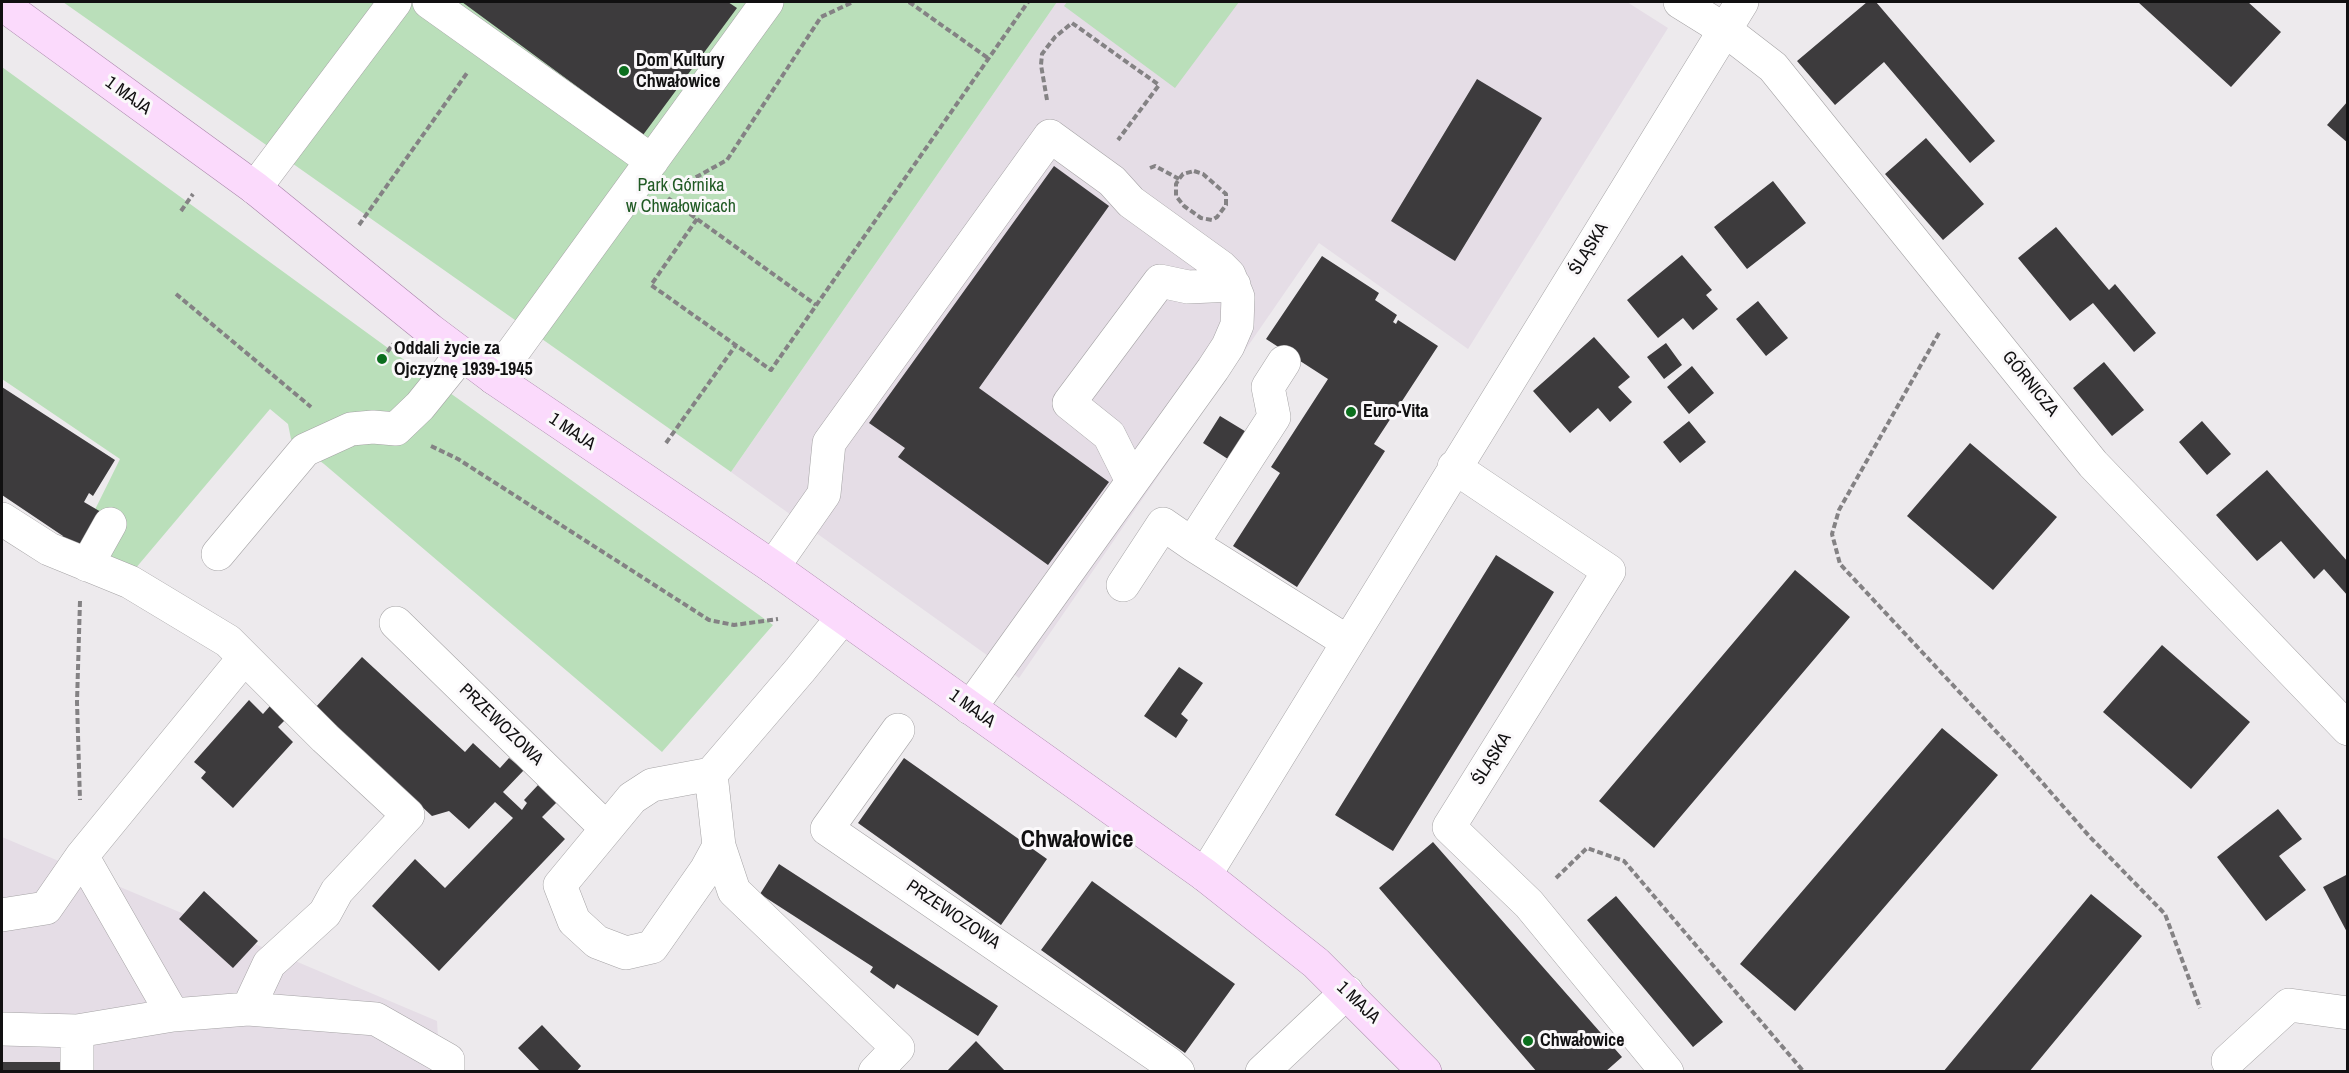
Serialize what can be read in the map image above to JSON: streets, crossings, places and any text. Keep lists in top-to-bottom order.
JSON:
{
  "streets": {
    "main road": ["1 MAJA"],
    "street": ["ŚLĄSKA", "GÓRNICZA", "PRZEWOZOWA"]
  },
  "crossings": [
    ["1 MAJA", "ŚLĄSKA"],
    ["ŚLĄSKA", "GÓRNICZA"]
  ],
  "districts": ["Chwałowice"],
  "parks": ["Park Górnika w Chwałowicach"],
  "places": [
    "Dom Kultury Chwałowice",
    "Oddali życie za Ojczyznę 1939-1945",
    "Euro-Vita",
    "Chwałowice"
  ]
}
